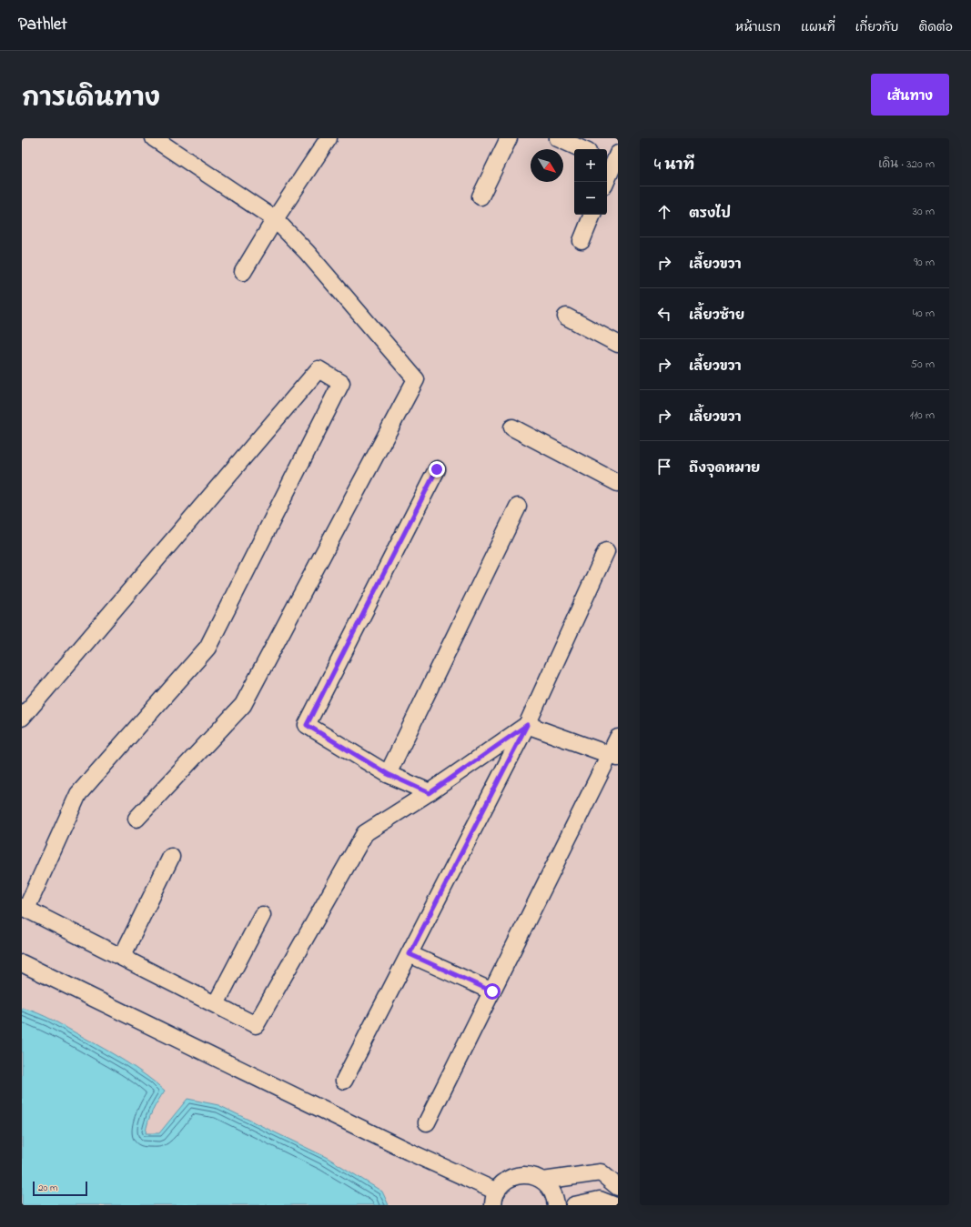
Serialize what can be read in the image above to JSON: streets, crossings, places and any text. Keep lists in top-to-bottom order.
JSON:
{
  "scale_bar": "20 m",
  "north": "bottom right",
  "page": {
    "header": "Pathlet",
    "nav": [
      "หน้าแรก",
      "แผนที่",
      "เกี่ยวกับ",
      "ติดต่อ"
    ],
    "title": "การเดินทาง",
    "buttons": "เส้นทาง",
    "heading": ["4 นาที", "เดิน · 320 m"],
    "map_buttons": ["+", "−"],
    "list": [
      ["ตรงไป", "30 m"],
      ["เลี้ยวขวา", "90 m"],
      ["เลี้ยวซ้าย", "40 m"],
      ["เลี้ยวขวา", "50 m"],
      ["เลี้ยวขวา", "110 m"],
      "ถึงจุดหมาย"
    ],
    "scale": "20 m"
  }
}
